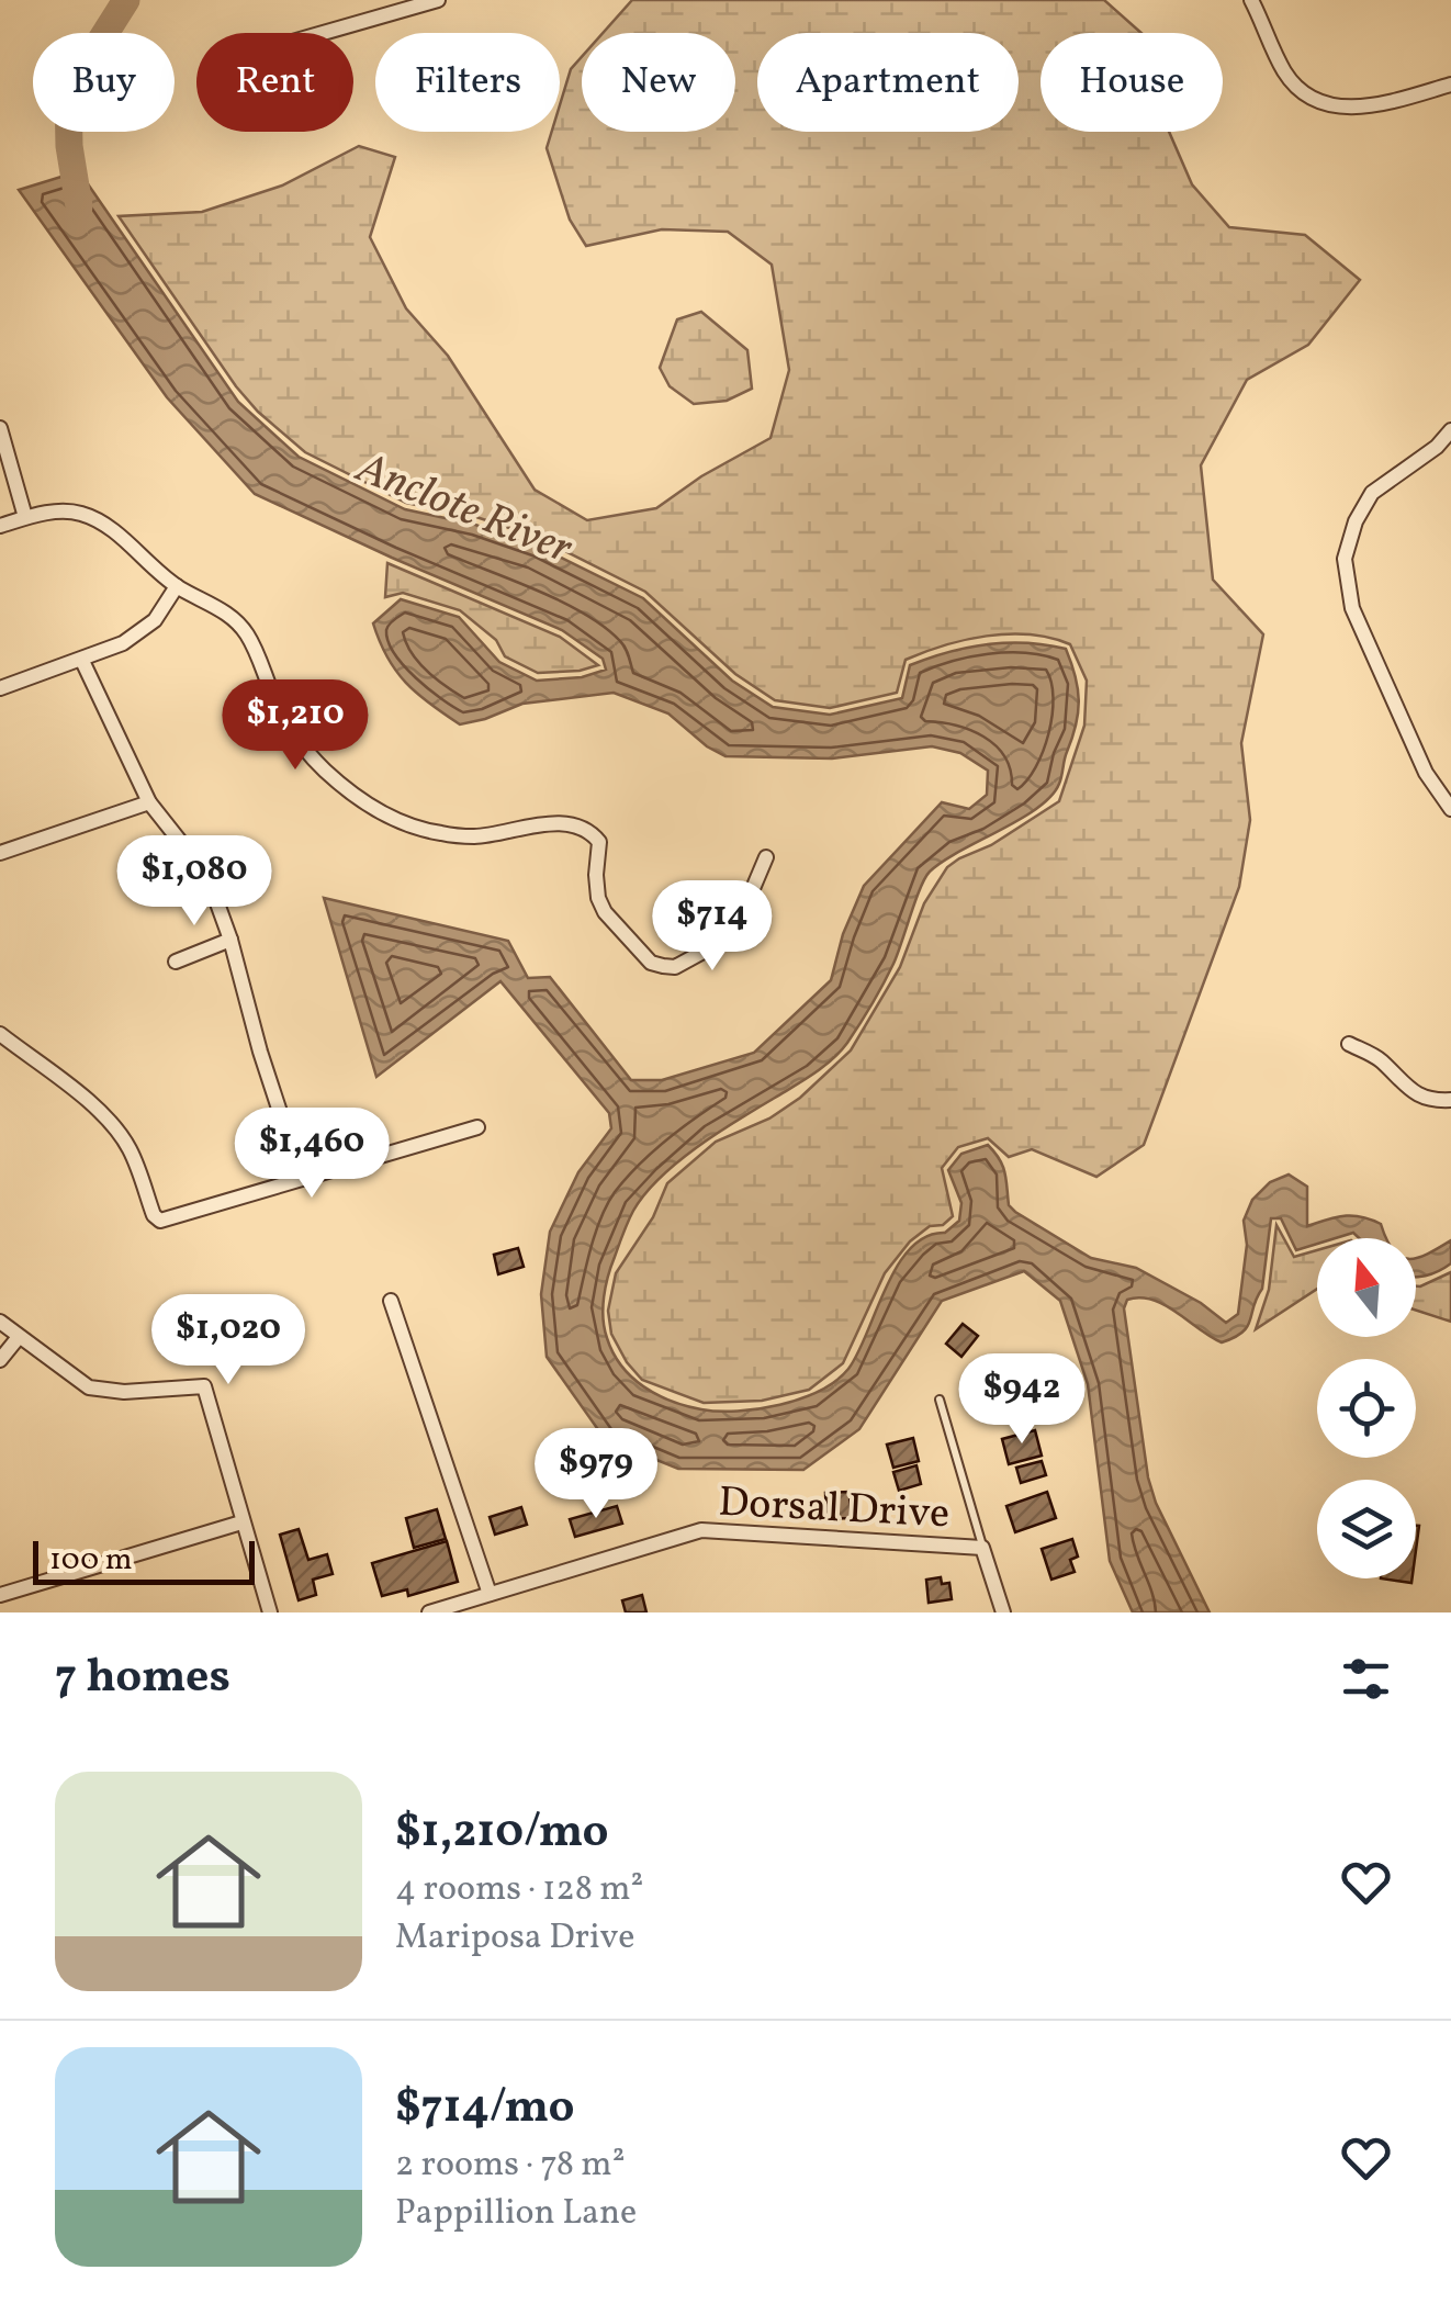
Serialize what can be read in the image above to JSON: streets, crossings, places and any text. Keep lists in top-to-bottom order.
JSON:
{
  "streets": {
    "street": ["Dorsal Drive"]
  },
  "water": ["Anclote River"],
  "scale_bar": "100 m",
  "north": "top",
  "page": {
    "chip": [
      "Buy",
      "Rent",
      "Filters",
      "New",
      "Apartment",
      "House"
    ],
    "price": [
      "$1,210",
      "$1,080",
      "$714",
      "$1,460",
      "$1,020",
      "$942",
      "$979"
    ],
    "scale": "100 m",
    "heading": "7 homes",
    "list": [
      {
        "name": "$1,210/mo",
        "note": "4 rooms · 128 m² · Mariposa Drive"
      },
      {
        "name": "$714/mo",
        "note": "2 rooms · 78 m² · Pappillion Lane"
      }
    ]
  }
}
